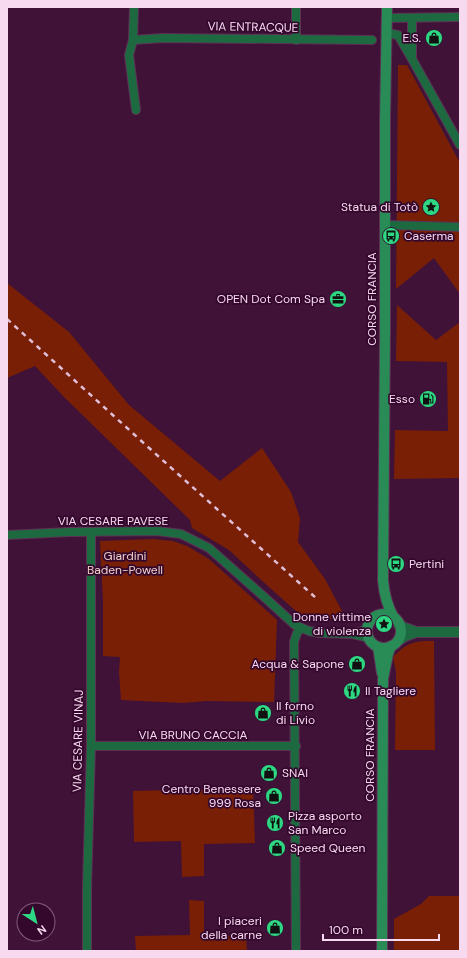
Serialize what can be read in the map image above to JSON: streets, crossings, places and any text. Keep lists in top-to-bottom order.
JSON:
{
  "streets": {
    "main road": ["CORSO FRANCIA"],
    "street": [
      "VIA ENTRACQUE",
      "VIA CESARE PAVESE",
      "VIA BRUNO CACCIA",
      "VIA CESARE VINAJ"
    ]
  },
  "crossings": [
    ["CORSO FRANCIA", "VIA CESARE PAVESE"],
    ["VIA CESARE PAVESE", "VIA CESARE VINAJ"],
    ["VIA BRUNO CACCIA", "VIA CESARE VINAJ"]
  ],
  "parks": ["Giardini Baden-Powell"],
  "places": {
    "shop": [
      "E.S.",
      "Acqua & Sapone",
      "Il forno di Livio",
      "SNAI",
      "Centro Benessere 999 Rosa",
      "Speed Queen",
      "I piaceri della carne"
    ],
    "place": ["Statua di Totò", "Donne vittime di violenza"],
    "bus stop": ["Caserma", "Pertini"],
    "office": ["OPEN Dot Com Spa"],
    "fuel station": ["Esso"],
    "restaurant": ["Il Tagliere", "Pizza asporto San Marco"]
  },
  "scale_bar": "100 m",
  "north": "bottom right"
}
